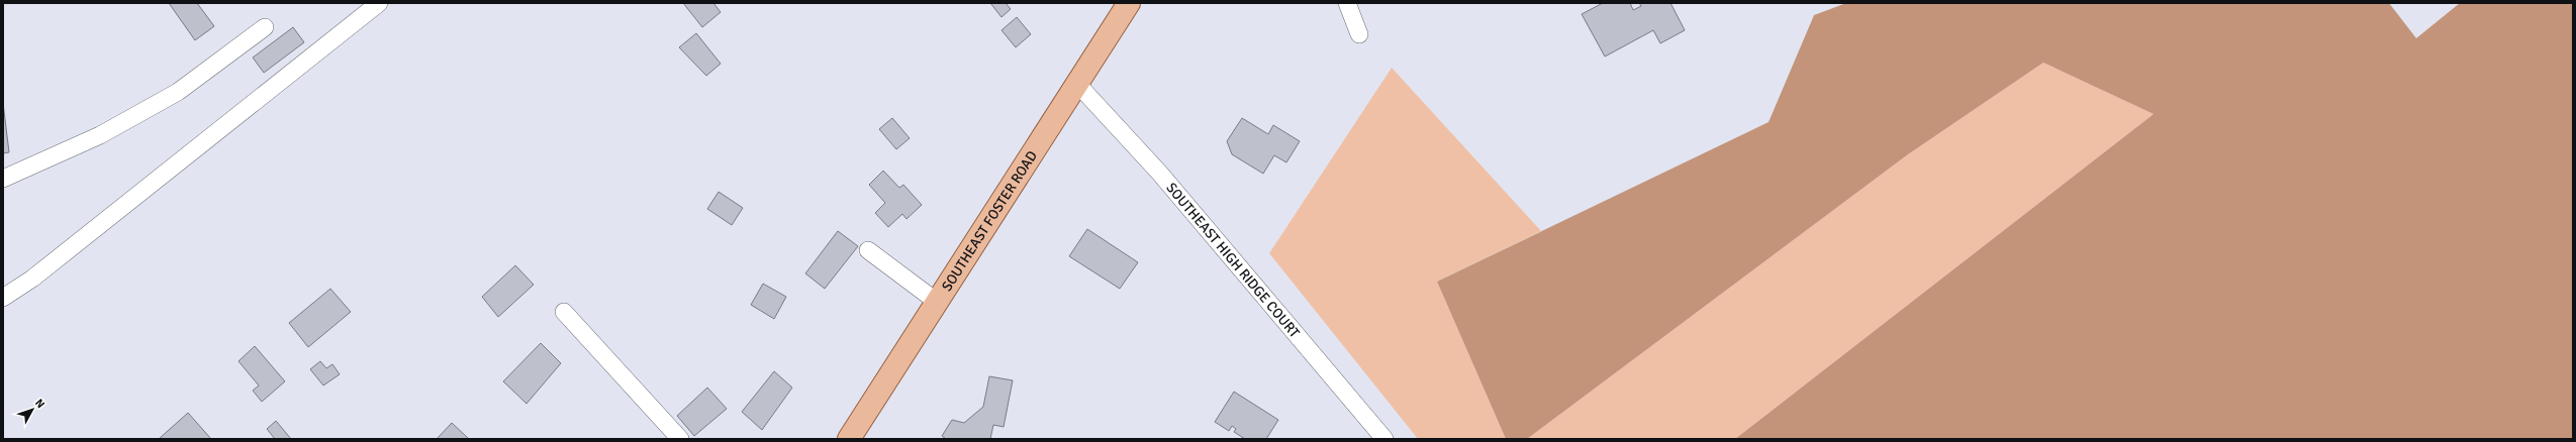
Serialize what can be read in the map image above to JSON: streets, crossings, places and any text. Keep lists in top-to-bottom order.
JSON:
{
  "streets": {
    "main road": ["SOUTHEAST FOSTER ROAD"],
    "street": ["SOUTHEAST HIGH RIDGE COURT"]
  },
  "crossings": [
    ["SOUTHEAST FOSTER ROAD", "SOUTHEAST HIGH RIDGE COURT"]
  ],
  "north": "top right"
}
